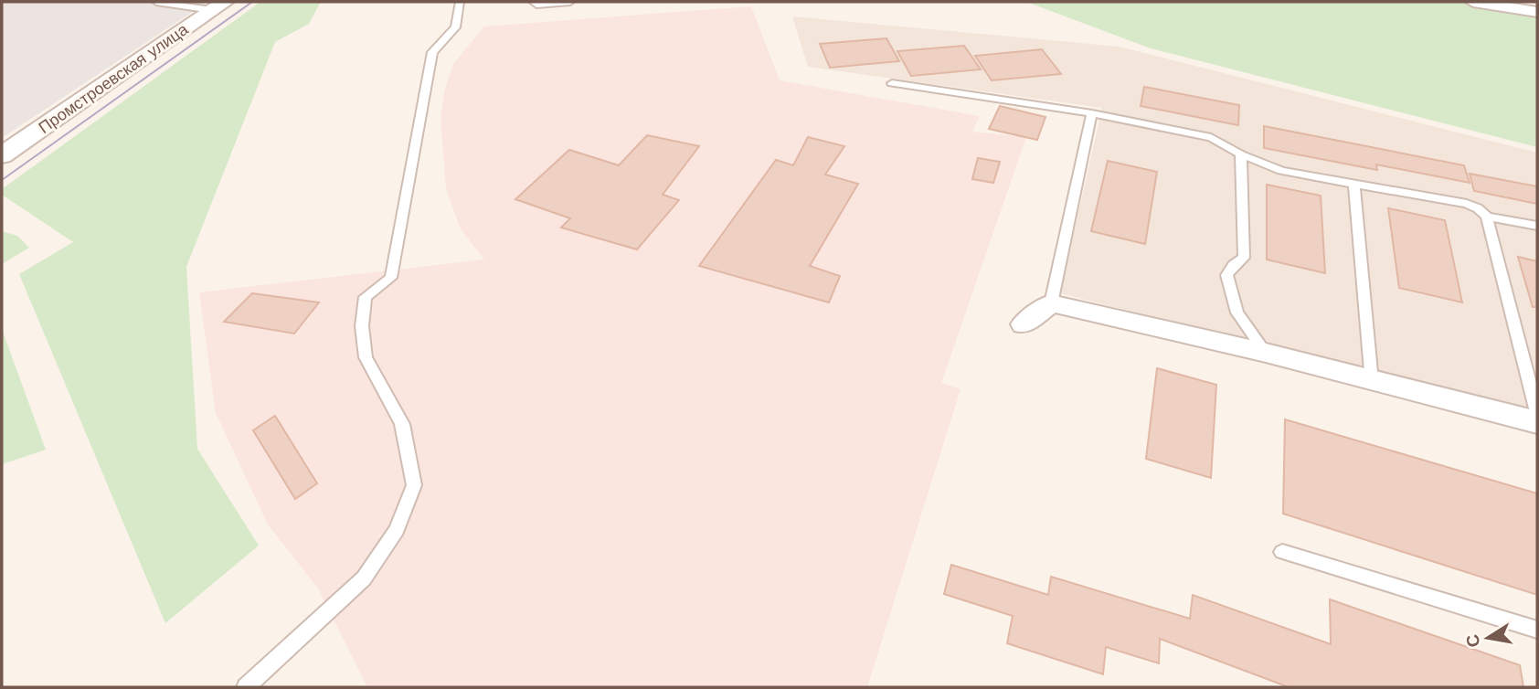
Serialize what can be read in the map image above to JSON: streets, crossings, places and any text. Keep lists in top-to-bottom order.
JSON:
{
  "streets": {
    "street": ["Промстроевская улица"]
  },
  "north": "left"
}
